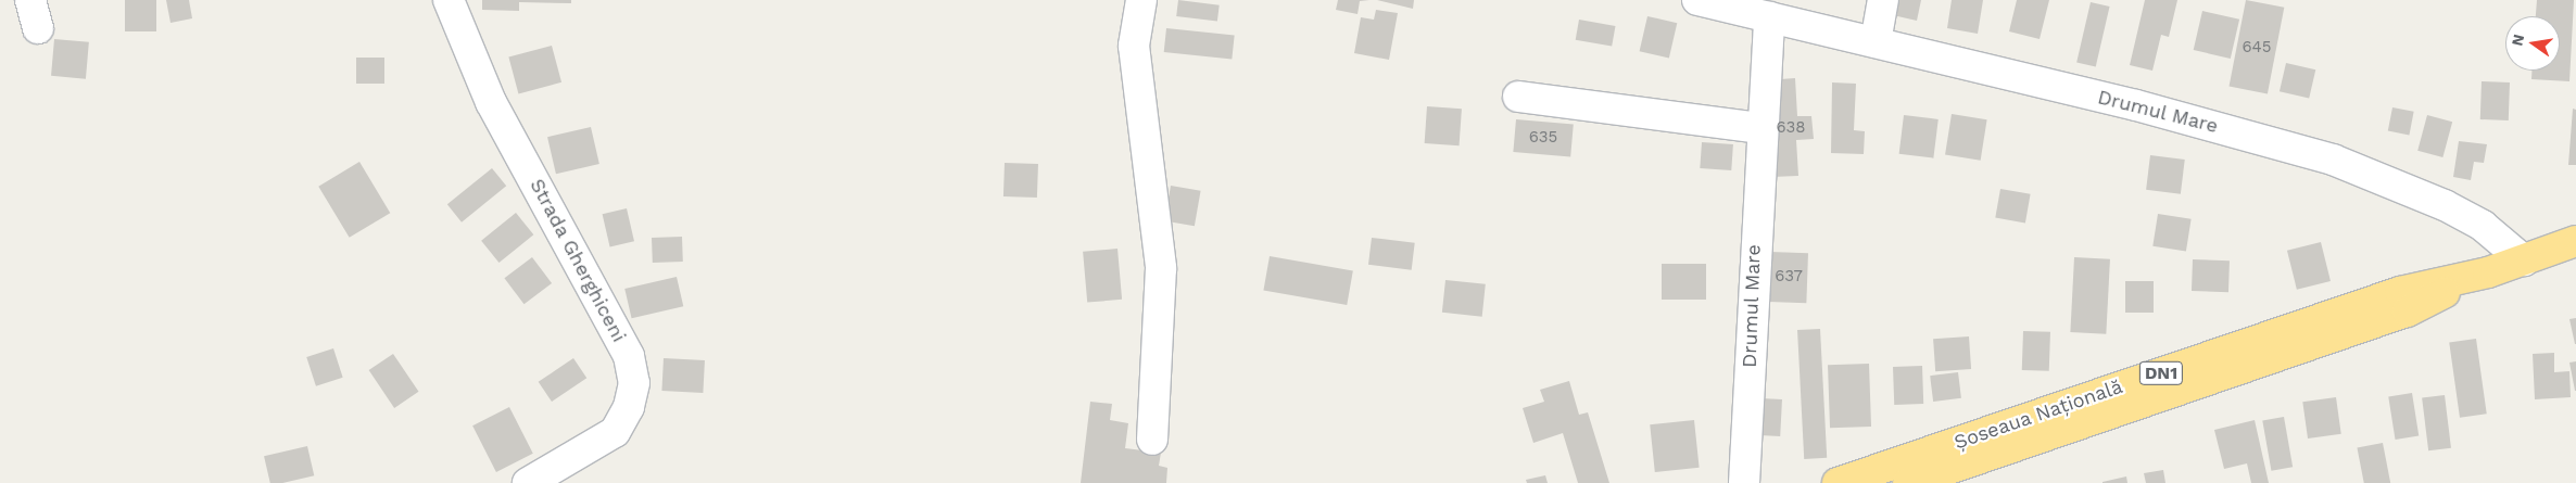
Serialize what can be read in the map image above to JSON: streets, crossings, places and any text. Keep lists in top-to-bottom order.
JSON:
{
  "streets": {
    "highway": ["DN1", "Șoseaua Națională"],
    "street": ["Drumul Mare", "Strada Gherghiceni"]
  },
  "crossings": [
    ["Drumul Mare", "Șoseaua Națională"]
  ],
  "house_numbers": [
    "645",
    "638",
    "635",
    "637"
  ],
  "north": "left"
}
